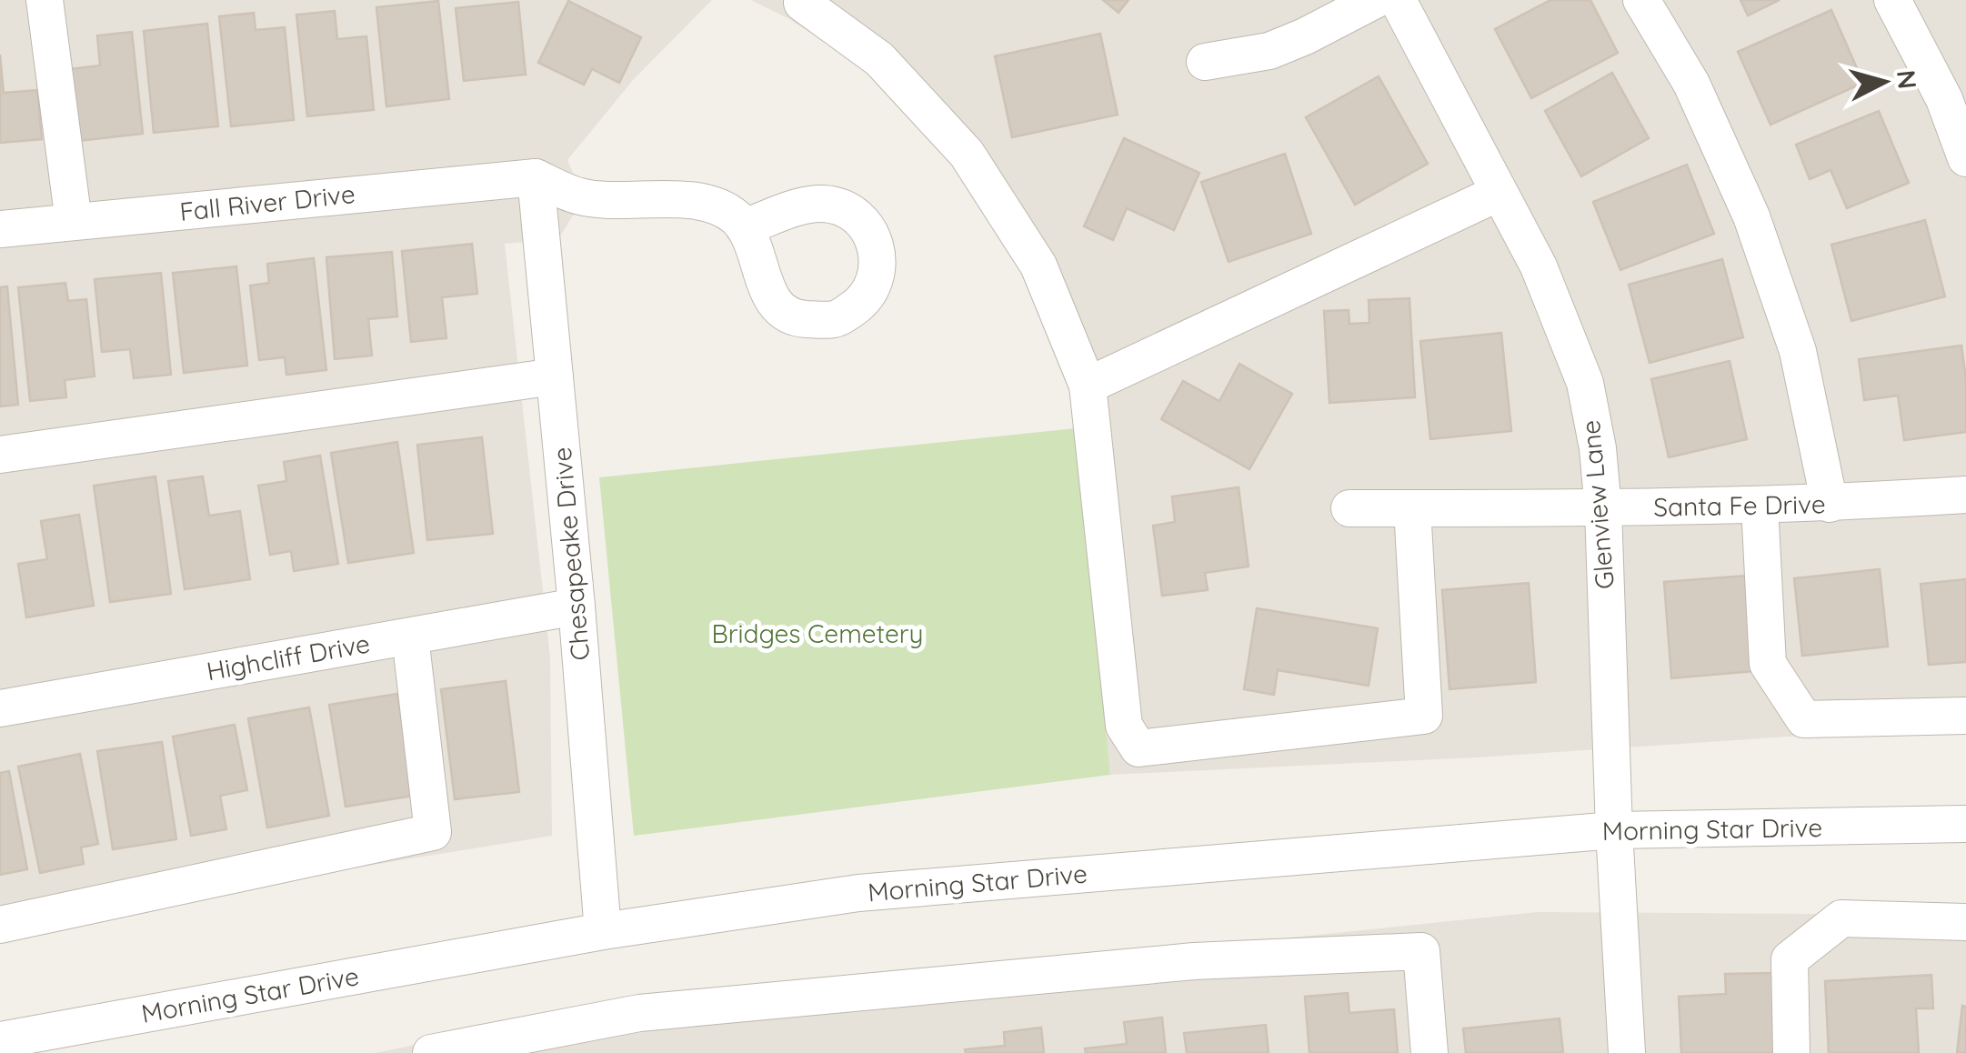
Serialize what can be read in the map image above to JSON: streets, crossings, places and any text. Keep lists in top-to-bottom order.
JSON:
{
  "streets": {
    "street": [
      "Fall River Drive",
      "Glenview Lane",
      "Santa Fe Drive",
      "Chesapeake Drive",
      "Highcliff Drive",
      "Morning Star Drive"
    ]
  },
  "crossings": [
    ["Fall River Drive", "Chesapeake Drive"],
    ["Glenview Lane", "Santa Fe Drive"],
    ["Glenview Lane", "Morning Star Drive"],
    ["Chesapeake Drive", "Highcliff Drive"],
    ["Chesapeake Drive", "Morning Star Drive"]
  ],
  "parks": ["Bridges Cemetery"],
  "north": "right"
}
